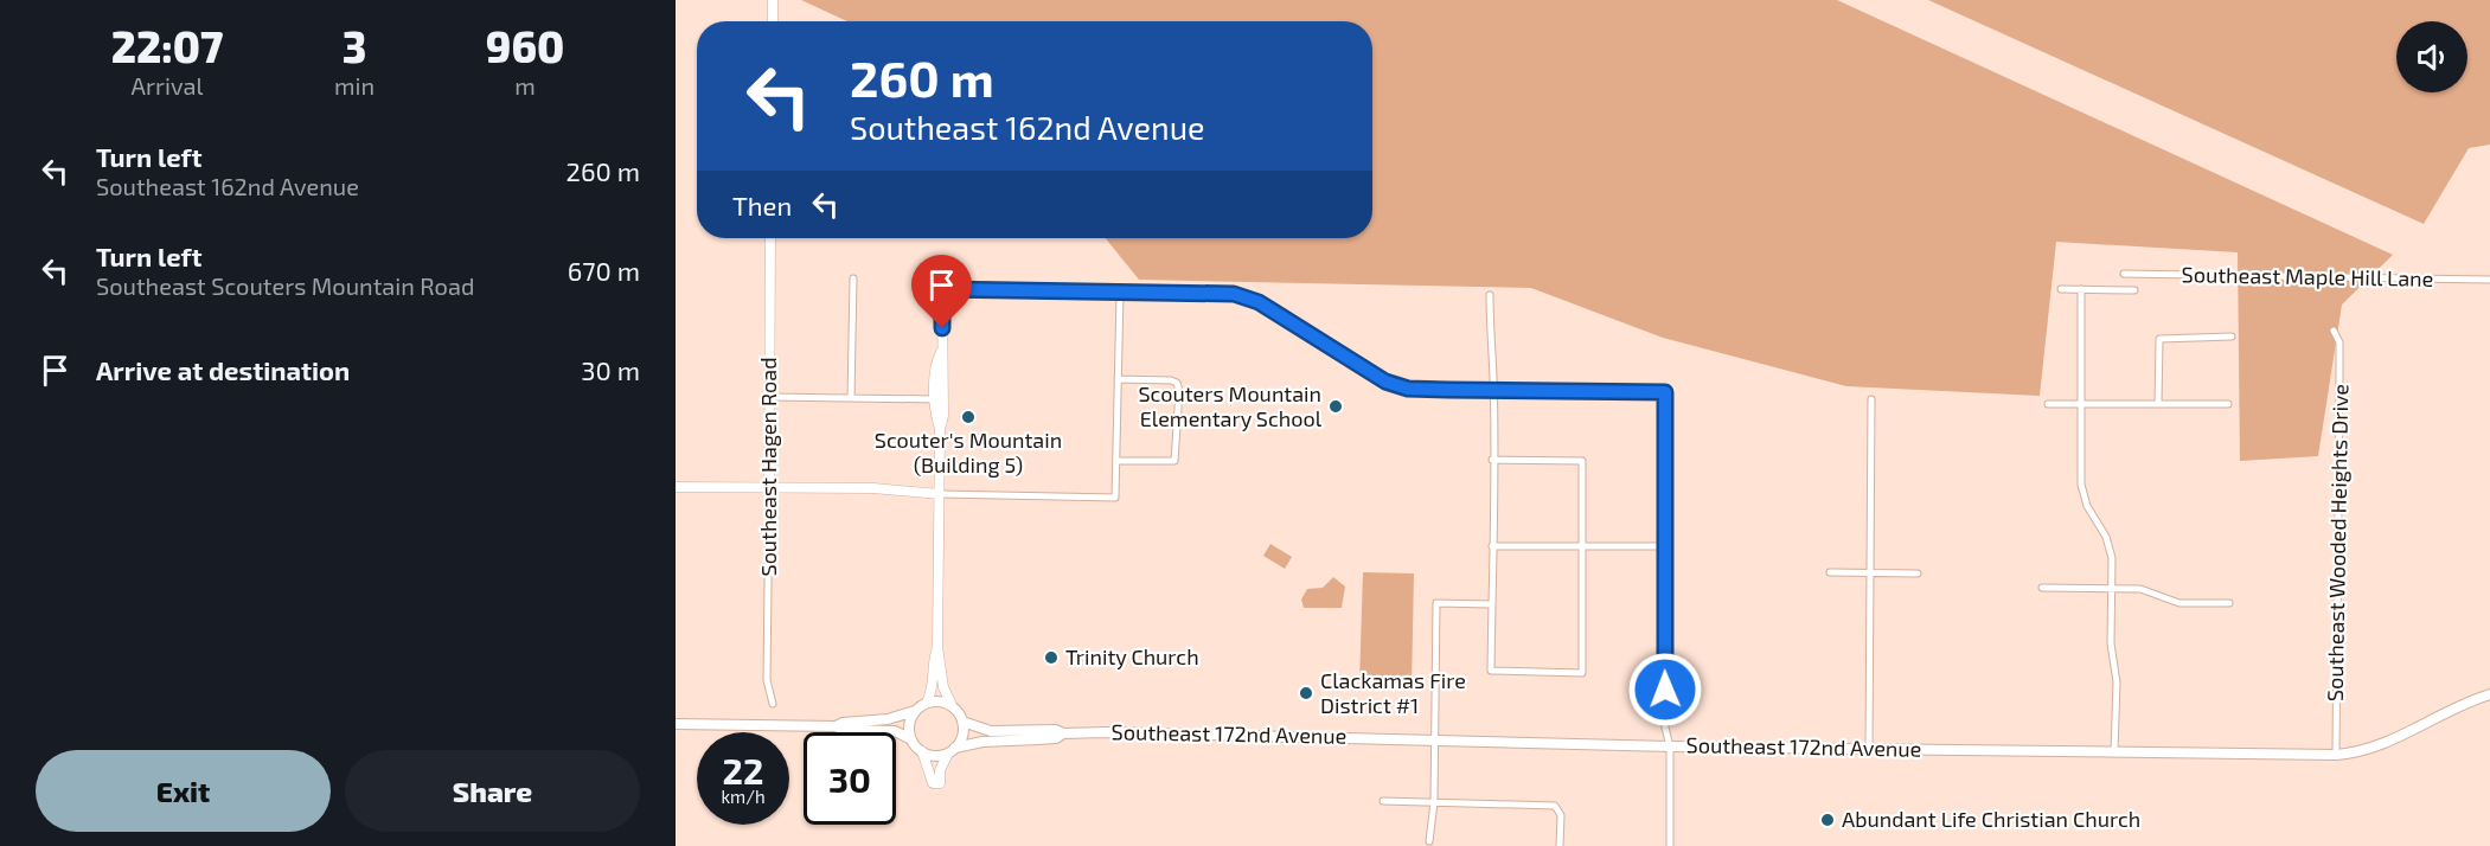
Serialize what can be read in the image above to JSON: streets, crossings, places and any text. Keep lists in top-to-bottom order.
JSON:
{
  "streets": {
    "main road": ["Southeast 172nd Avenue"],
    "street": ["Southeast Maple Hill Lane", "Southeast Hagen Road", "Southeast Wooded Heights Drive"]
  },
  "crossings": [
    ["Southeast Wooded Heights Drive", "Southeast 172nd Avenue"]
  ],
  "places": [
    "Scouters Mountain Elementary School",
    "Scouter's Mountain (Building 5)",
    "Trinity Church",
    "Clackamas Fire District #1",
    "Abundant Life Christian Church"
  ],
  "page": {
    "eta": [
      "22:07",
      "Arrival",
      "3",
      "min",
      "960",
      "m"
    ],
    "turn": ["260 m", "Southeast 162nd Avenue"],
    "list": [
      {
        "name": "Turn left",
        "note": "Southeast 162nd Avenue",
        "value": "260 m"
      },
      {
        "name": "Turn left",
        "note": "Southeast Scouters Mountain Road",
        "value": "670 m"
      },
      {
        "name": "Arrive at destination",
        "value": "30 m"
      }
    ],
    "then": "Then",
    "speed": "22 km/h",
    "limit": "30",
    "buttons": ["Exit", "Share"]
  }
}
